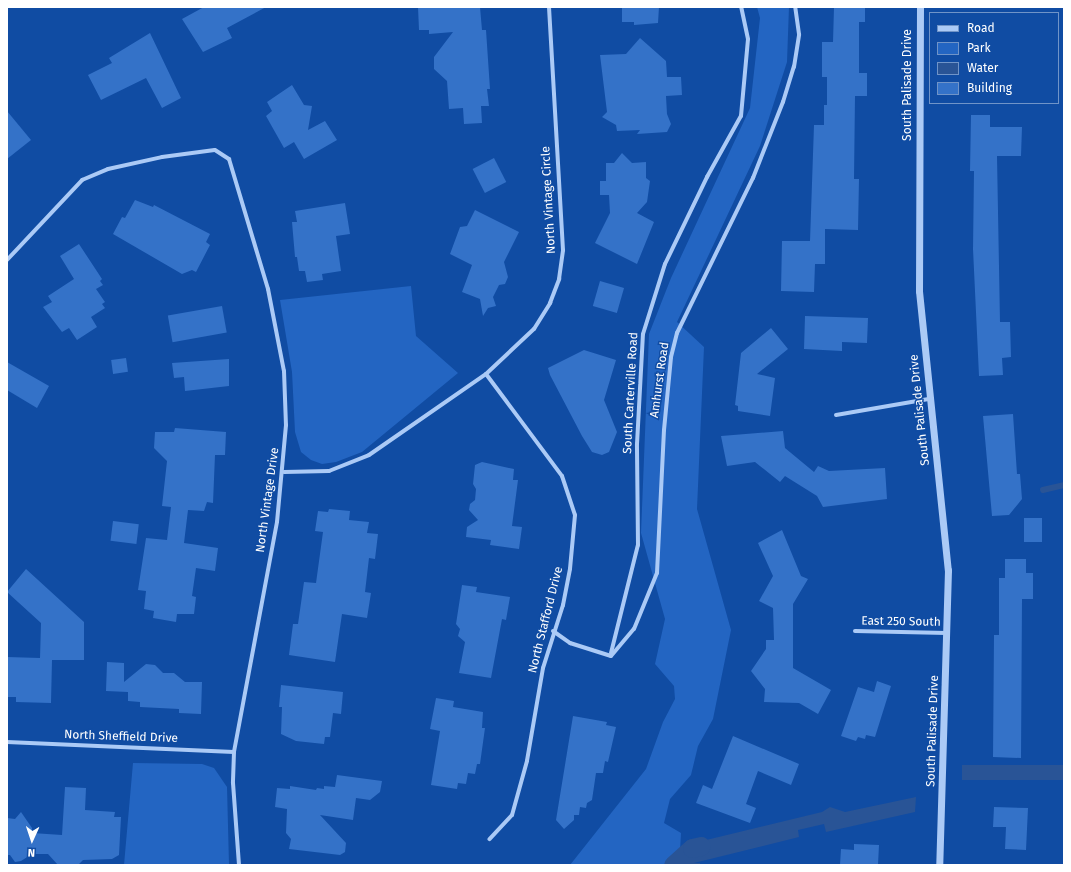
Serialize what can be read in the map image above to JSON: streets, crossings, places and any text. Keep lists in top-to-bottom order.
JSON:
{
  "streets": {
    "street": [
      "South Palisade Drive",
      "North Vintage Circle",
      "Amhurst Road",
      "South Carterville Road",
      "North Vintage Drive",
      "North Stafford Drive",
      "East 250 South",
      "North Sheffield Drive"
    ]
  },
  "crossings": [
    ["South Palisade Drive", "East 250 South"],
    ["North Vintage Circle", "North Vintage Drive"],
    ["North Vintage Circle", "North Stafford Drive"],
    ["Amhurst Road", "South Carterville Road"],
    ["North Vintage Drive", "North Sheffield Drive"]
  ],
  "legend": [
    "Road",
    "Park",
    "Water",
    "Building"
  ],
  "north": "bottom"
}
